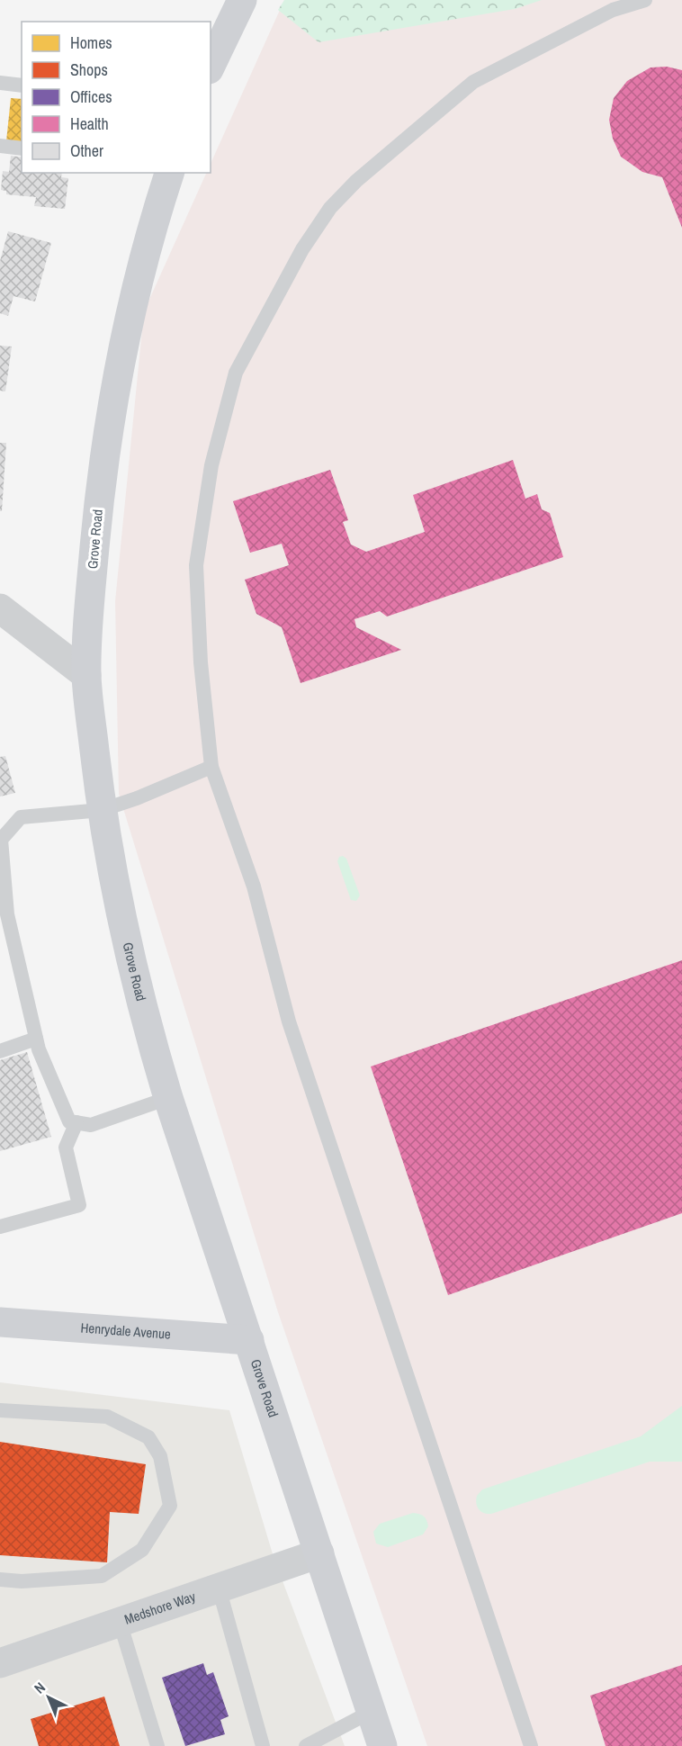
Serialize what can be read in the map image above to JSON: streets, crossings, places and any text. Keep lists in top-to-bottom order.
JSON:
{
  "streets": {
    "main road": ["Grove Road", "Henrydale Avenue"],
    "street": ["Medshore Way"]
  },
  "crossings": [
    ["Grove Road", "Henrydale Avenue"],
    ["Grove Road", "Medshore Way"]
  ],
  "legend": [
    "Homes",
    "Shops",
    "Offices",
    "Health",
    "Other"
  ],
  "north": "top left"
}
